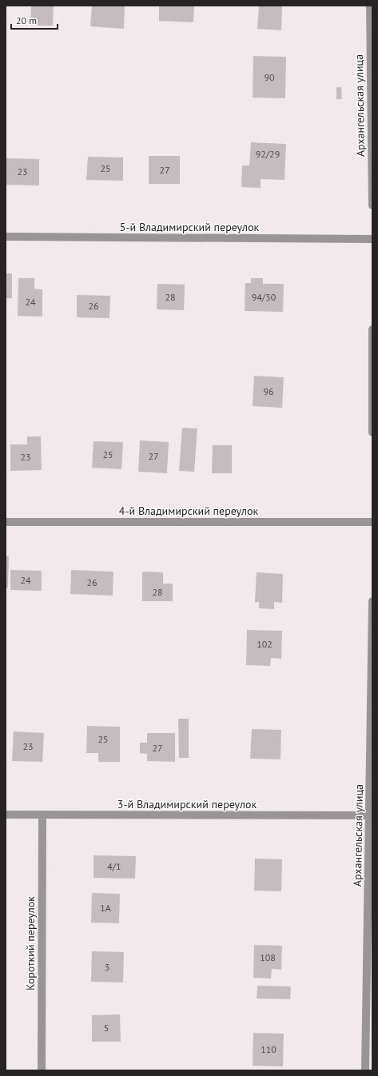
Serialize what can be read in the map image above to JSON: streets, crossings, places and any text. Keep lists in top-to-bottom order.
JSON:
{
  "streets": {
    "street": [
      "Архангельская улица",
      "5-й Владимирский переулок",
      "4-й Владимирский переулок",
      "3-й Владимирский переулок",
      "Короткий переулок"
    ]
  },
  "crossings": [
    ["Архангельская улица", "3-й Владимирский переулок"],
    ["3-й Владимирский переулок", "Короткий переулок"]
  ],
  "house_numbers": [
    "90",
    "92/29",
    "25",
    "27",
    "23",
    "28",
    "94/30",
    "24",
    "26",
    "96",
    "25",
    "27",
    "23",
    "24",
    "26",
    "28",
    "102",
    "25",
    "23",
    "27",
    "4/1",
    "1А",
    "108",
    "3",
    "5",
    "110"
  ],
  "scale_bar": "20 m"
}
